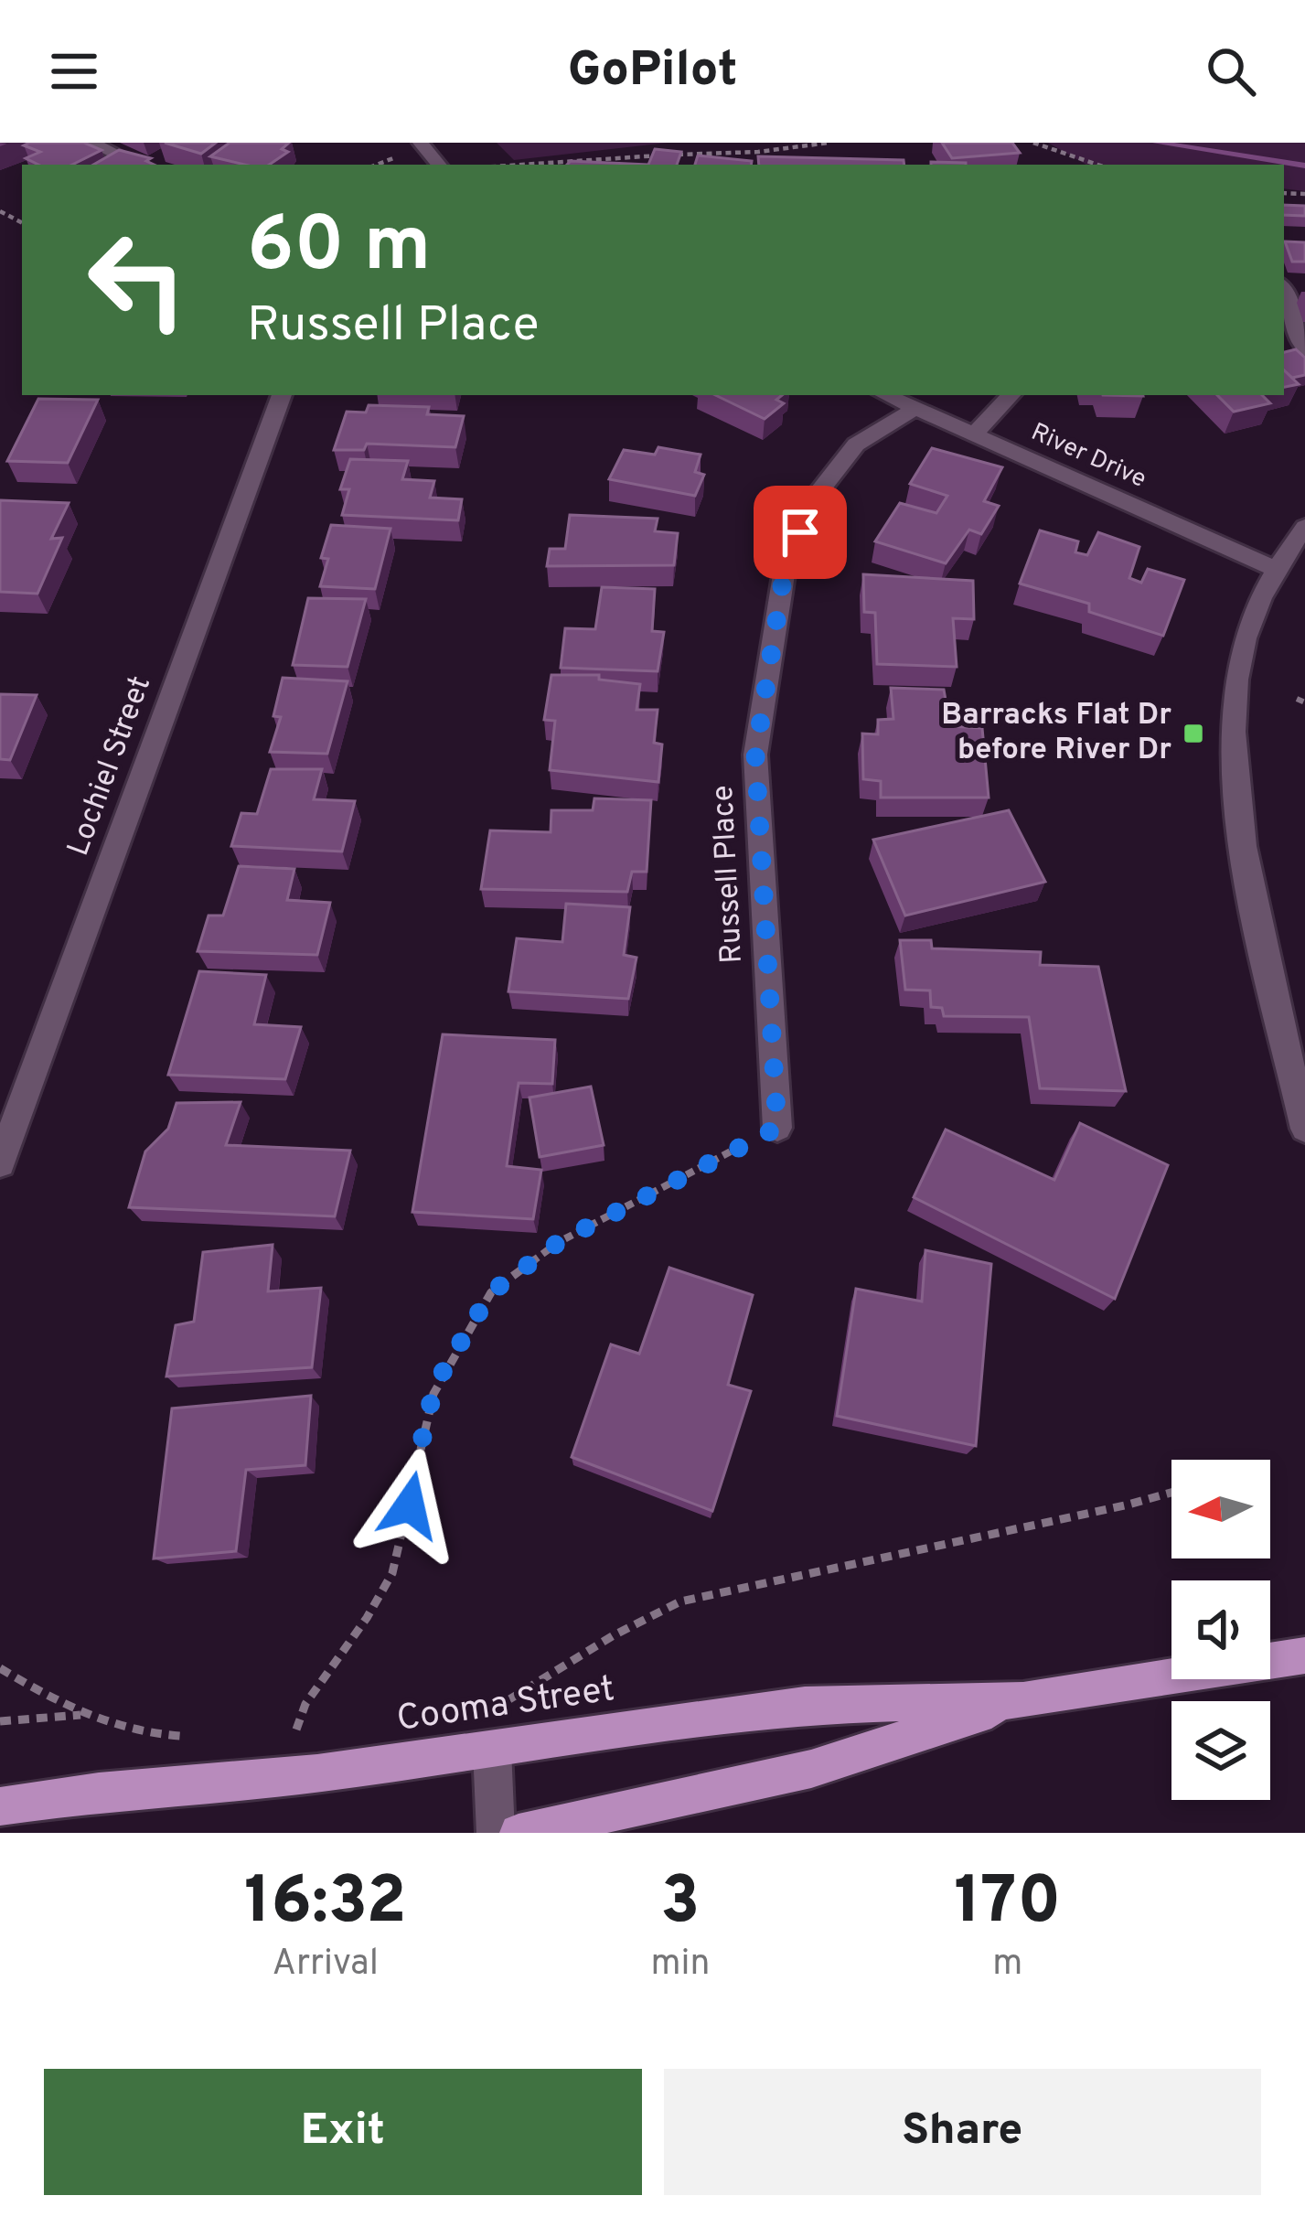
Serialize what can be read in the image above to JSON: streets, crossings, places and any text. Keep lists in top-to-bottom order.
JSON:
{
  "streets": {
    "main road": ["Cooma Street"],
    "street": ["River Drive", "Lochiel Street", "Russell Place"]
  },
  "crossings": [
    ["River Drive", "Russell Place"]
  ],
  "places": {
    "transit": ["Barracks Flat Dr before River Dr"]
  },
  "north": "left",
  "page": {
    "header": "GoPilot",
    "turn": ["60 m", "Russell Place"],
    "eta": [
      "16:32",
      "Arrival",
      "3",
      "min",
      "170",
      "m"
    ],
    "buttons": ["Exit", "Share"]
  }
}
